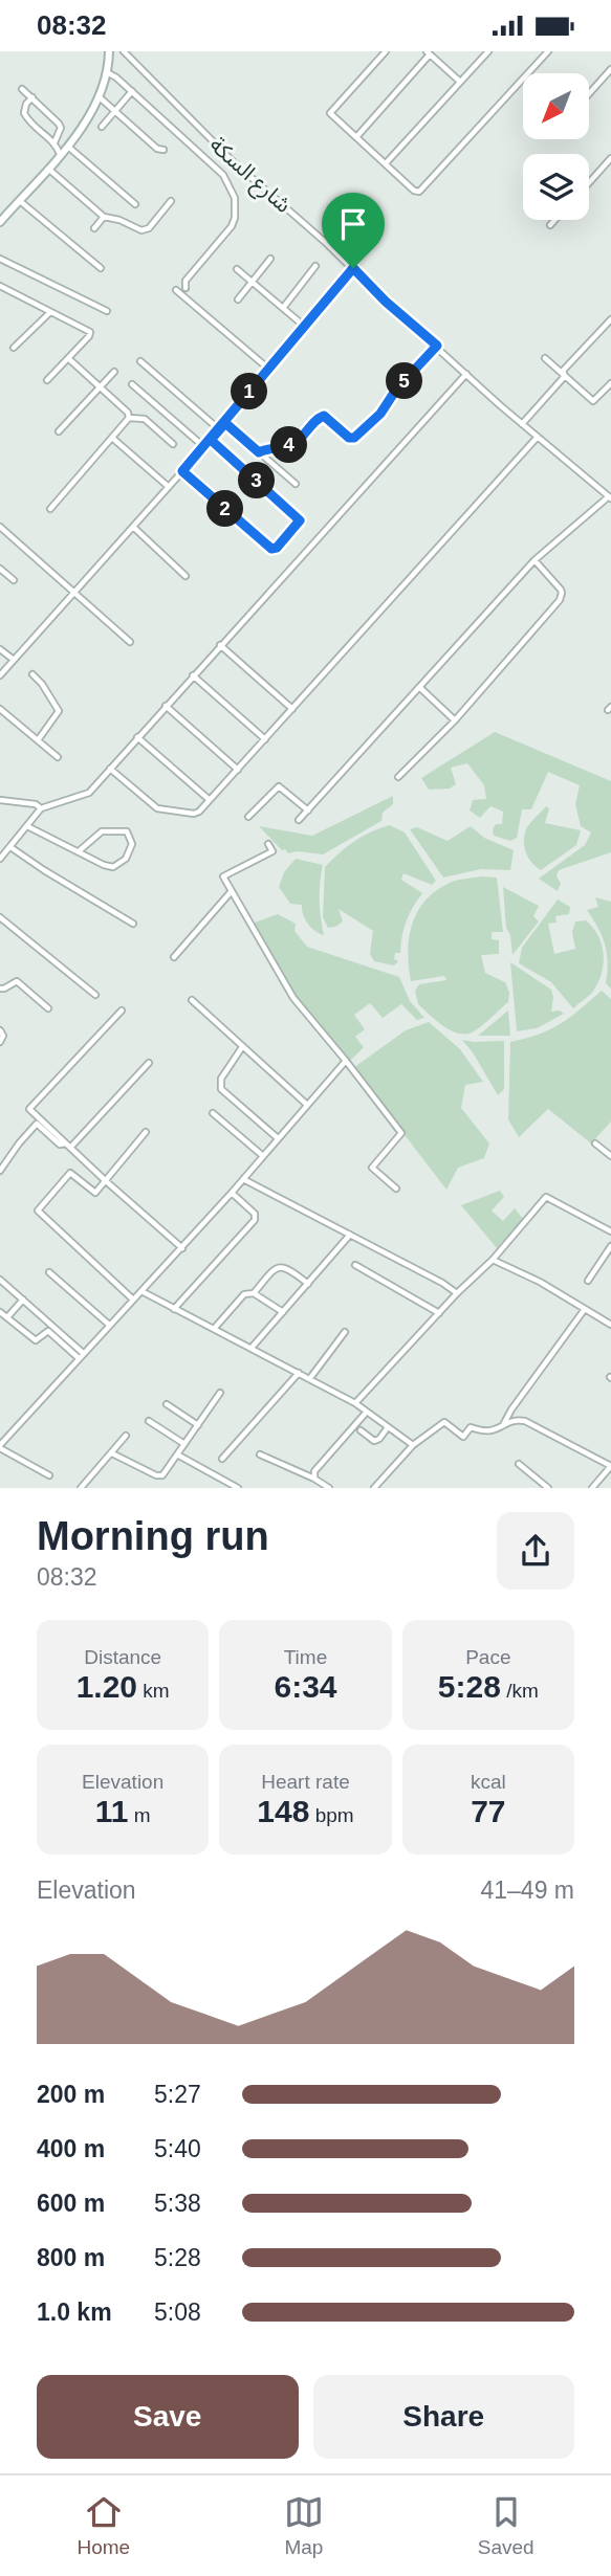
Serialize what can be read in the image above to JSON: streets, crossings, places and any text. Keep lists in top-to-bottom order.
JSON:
{
  "streets": {
    "street": ["شارع السكة"]
  },
  "north": "bottom left",
  "page": {
    "status": "08:32",
    "pins": [
      "5",
      "1",
      "4",
      "3",
      "2"
    ],
    "heading": ["Morning run", "08:32"],
    "stats": [
      ["Distance", "1.20 km"],
      ["Time", "6:34"],
      ["Pace", "5:28 /km"],
      ["Elevation", "11 m"],
      ["Heart rate", "148 bpm"],
      ["kcal", "77"]
    ],
    "chart": ["Elevation", "41–49 m"],
    "list": [
      {
        "name": "200 m",
        "note": "5:27"
      },
      {
        "name": "400 m",
        "note": "5:40"
      },
      {
        "name": "600 m",
        "note": "5:38"
      },
      {
        "name": "800 m",
        "note": "5:28"
      },
      {
        "name": "1.0 km",
        "note": "5:08"
      }
    ],
    "buttons": ["Save", "Share"],
    "tabs": ["Home", "Map", "Saved"]
  }
}
